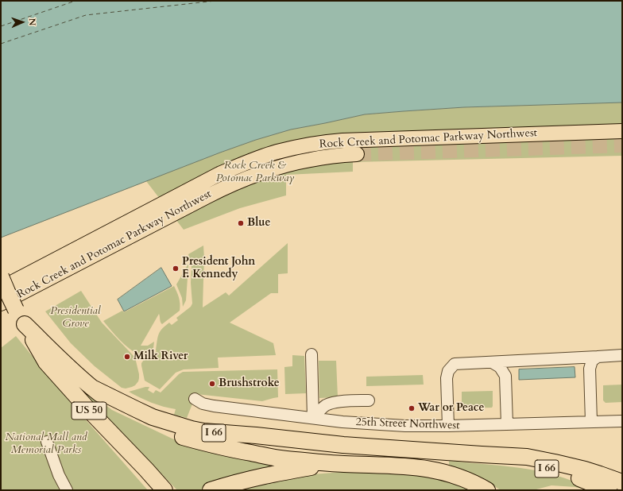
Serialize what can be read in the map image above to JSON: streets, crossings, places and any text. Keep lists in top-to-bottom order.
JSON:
{
  "streets": {
    "highway": ["US 50", "I 66"],
    "main road": ["Rock Creek and Potomac Parkway Northwest"],
    "street": ["25th Street Northwest"]
  },
  "crossings": [
    ["US 50", "I 66"]
  ],
  "parks": ["Rock Creek & Potomac Parkway", "Presidential Grove", "National Mall and Memorial Parks"],
  "places": [
    "Blue",
    "President John F. Kennedy",
    "Milk River",
    "Brushstroke",
    "War or Peace"
  ],
  "north": "right"
}
